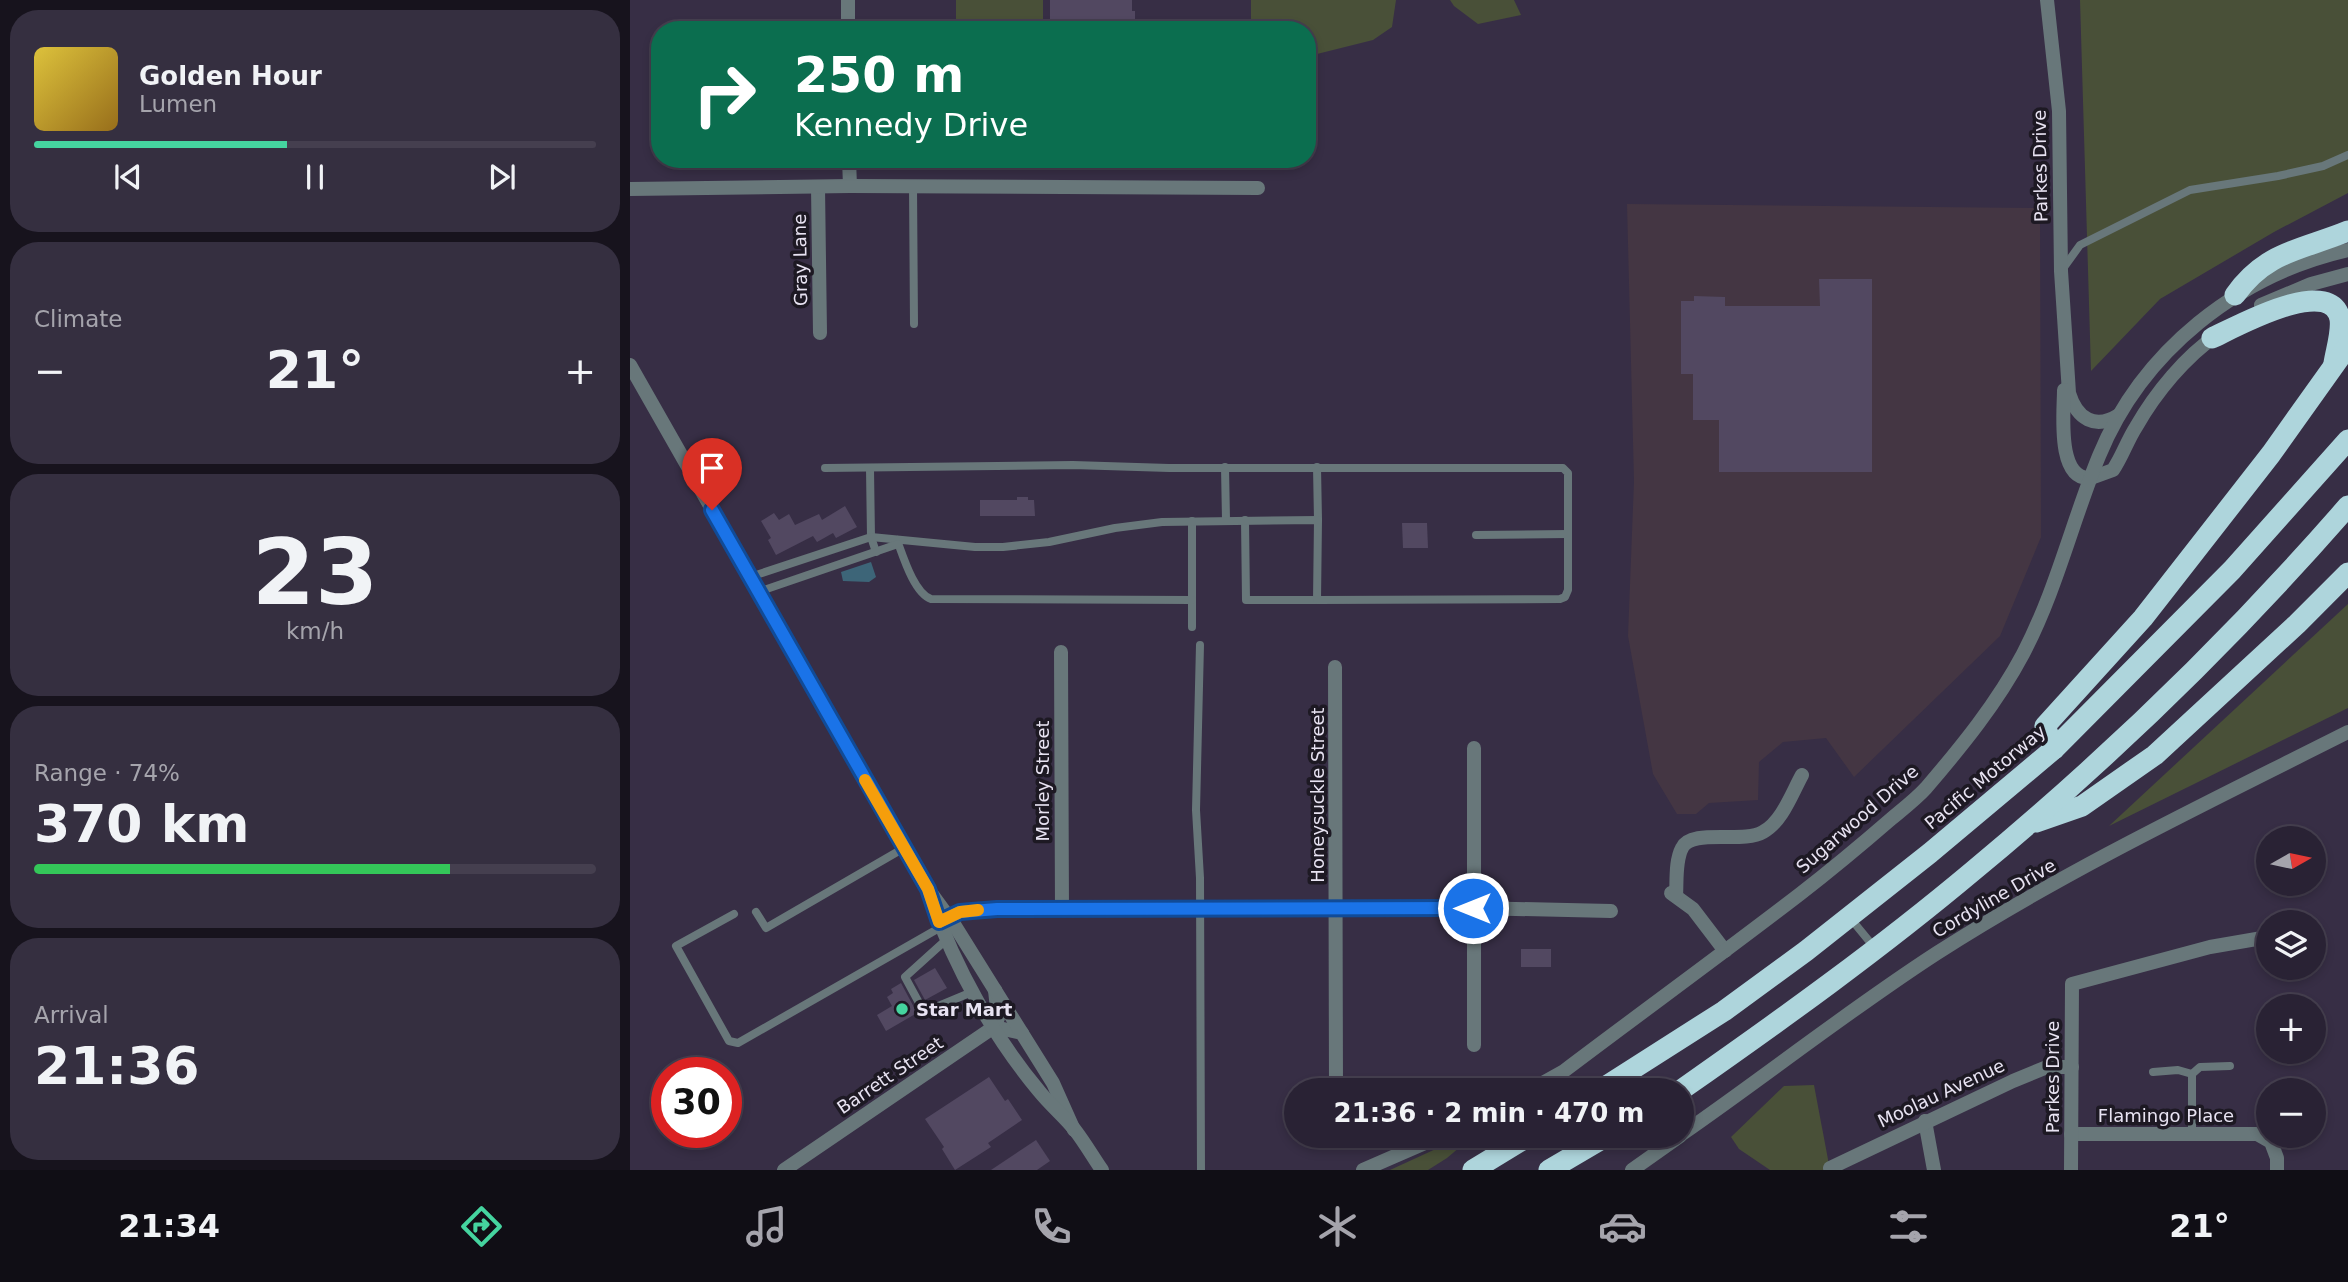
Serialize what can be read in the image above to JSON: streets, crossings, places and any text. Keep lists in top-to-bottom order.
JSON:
{
  "streets": {
    "highway": ["Pacific Motorway"],
    "street": [
      "Parkes Drive",
      "Gray Lane",
      "Morley Street",
      "Honeysuckle Street",
      "Sugarwood Drive",
      "Cordyline Drive",
      "Barrett Street",
      "Moolau Avenue",
      "Flamingo Place"
    ]
  },
  "crossings": [
    ["Parkes Drive", "Sugarwood Drive"],
    ["Parkes Drive", "Moolau Avenue"],
    ["Parkes Drive", "Flamingo Place"]
  ],
  "places": ["Star Mart"],
  "north": "right",
  "page": {
    "turn": ["250 m", "Kennedy Drive"],
    "song": ["Golden Hour", "Lumen"],
    "tile": [
      "Climate",
      ["23", "km/h"],
      ["Range · 74%", "370 km"],
      ["Arrival", "21:36"]
    ],
    "heat": ["−", "21°", "+"],
    "map_buttons": ["+", "−"],
    "limit": "30",
    "trip": "21:36 · 2 min · 470 m",
    "tabs": ["21:34", "21°"]
  }
}
